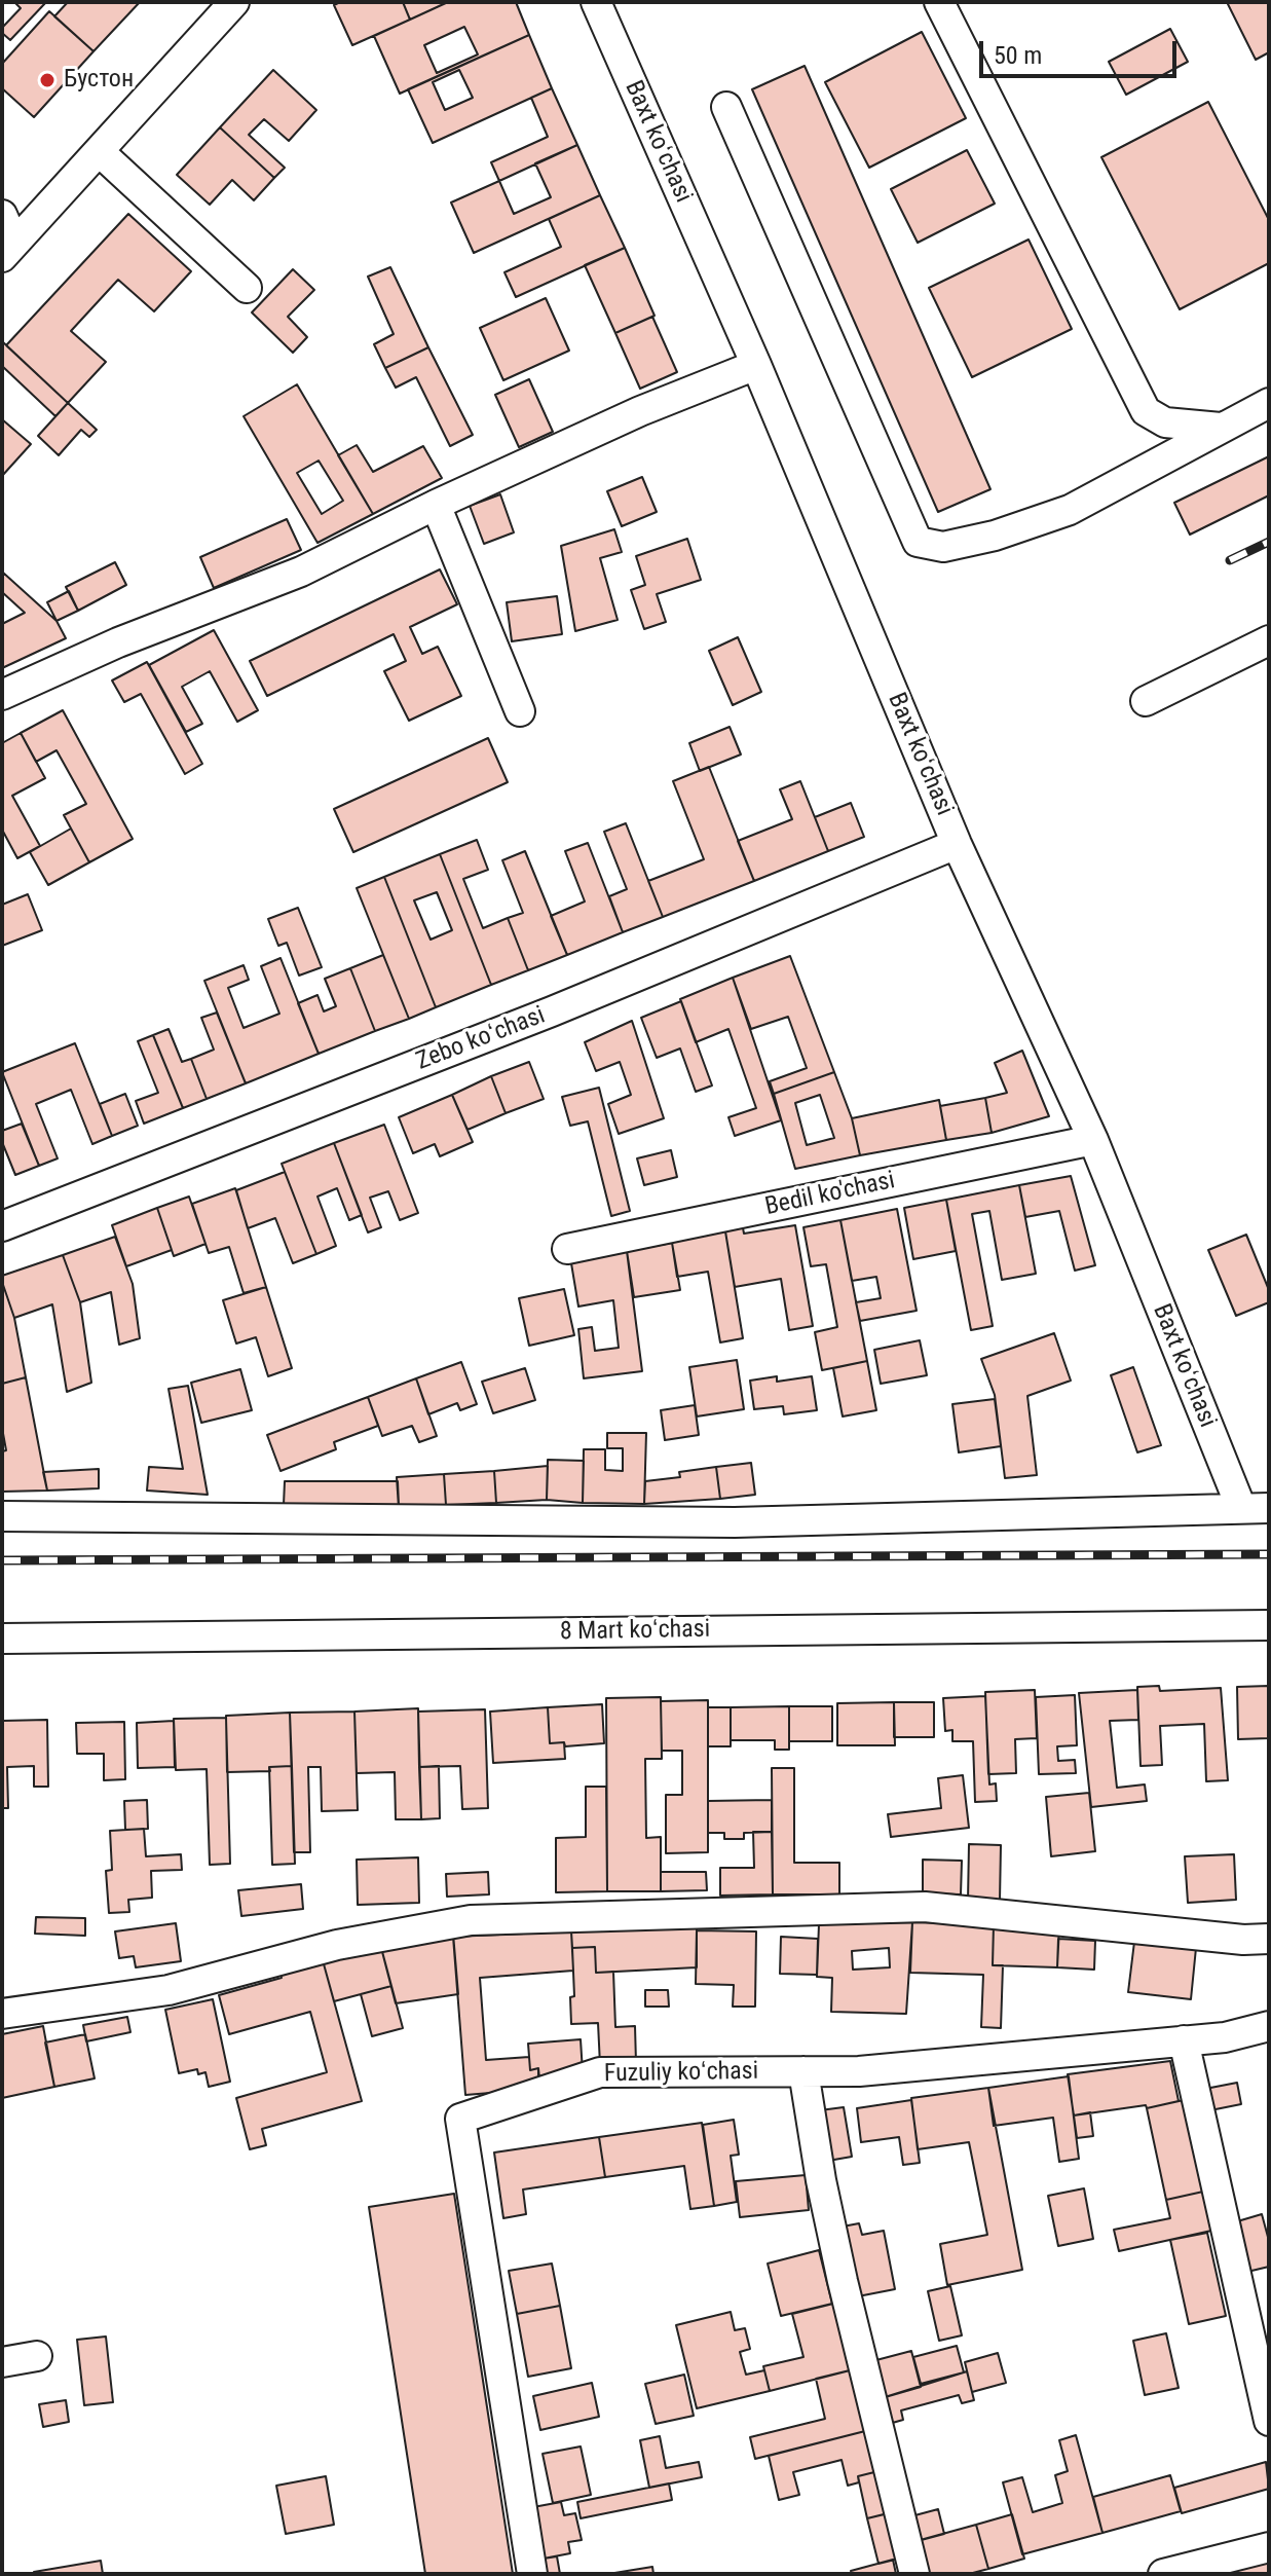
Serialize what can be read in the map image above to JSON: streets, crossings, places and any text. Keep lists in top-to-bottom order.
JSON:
{
  "streets": {
    "street": [
      "Baxt koʻchasi",
      "Zebo koʻchasi",
      "Bedil ko'chasi",
      "8 Mart koʻchasi",
      "Fuzuliy koʻchasi"
    ]
  },
  "crossings": [
    ["Baxt koʻchasi", "Zebo koʻchasi"],
    ["Baxt koʻchasi", "Bedil ko'chasi"]
  ],
  "places": ["Бустон"],
  "scale_bar": "50 m"
}
